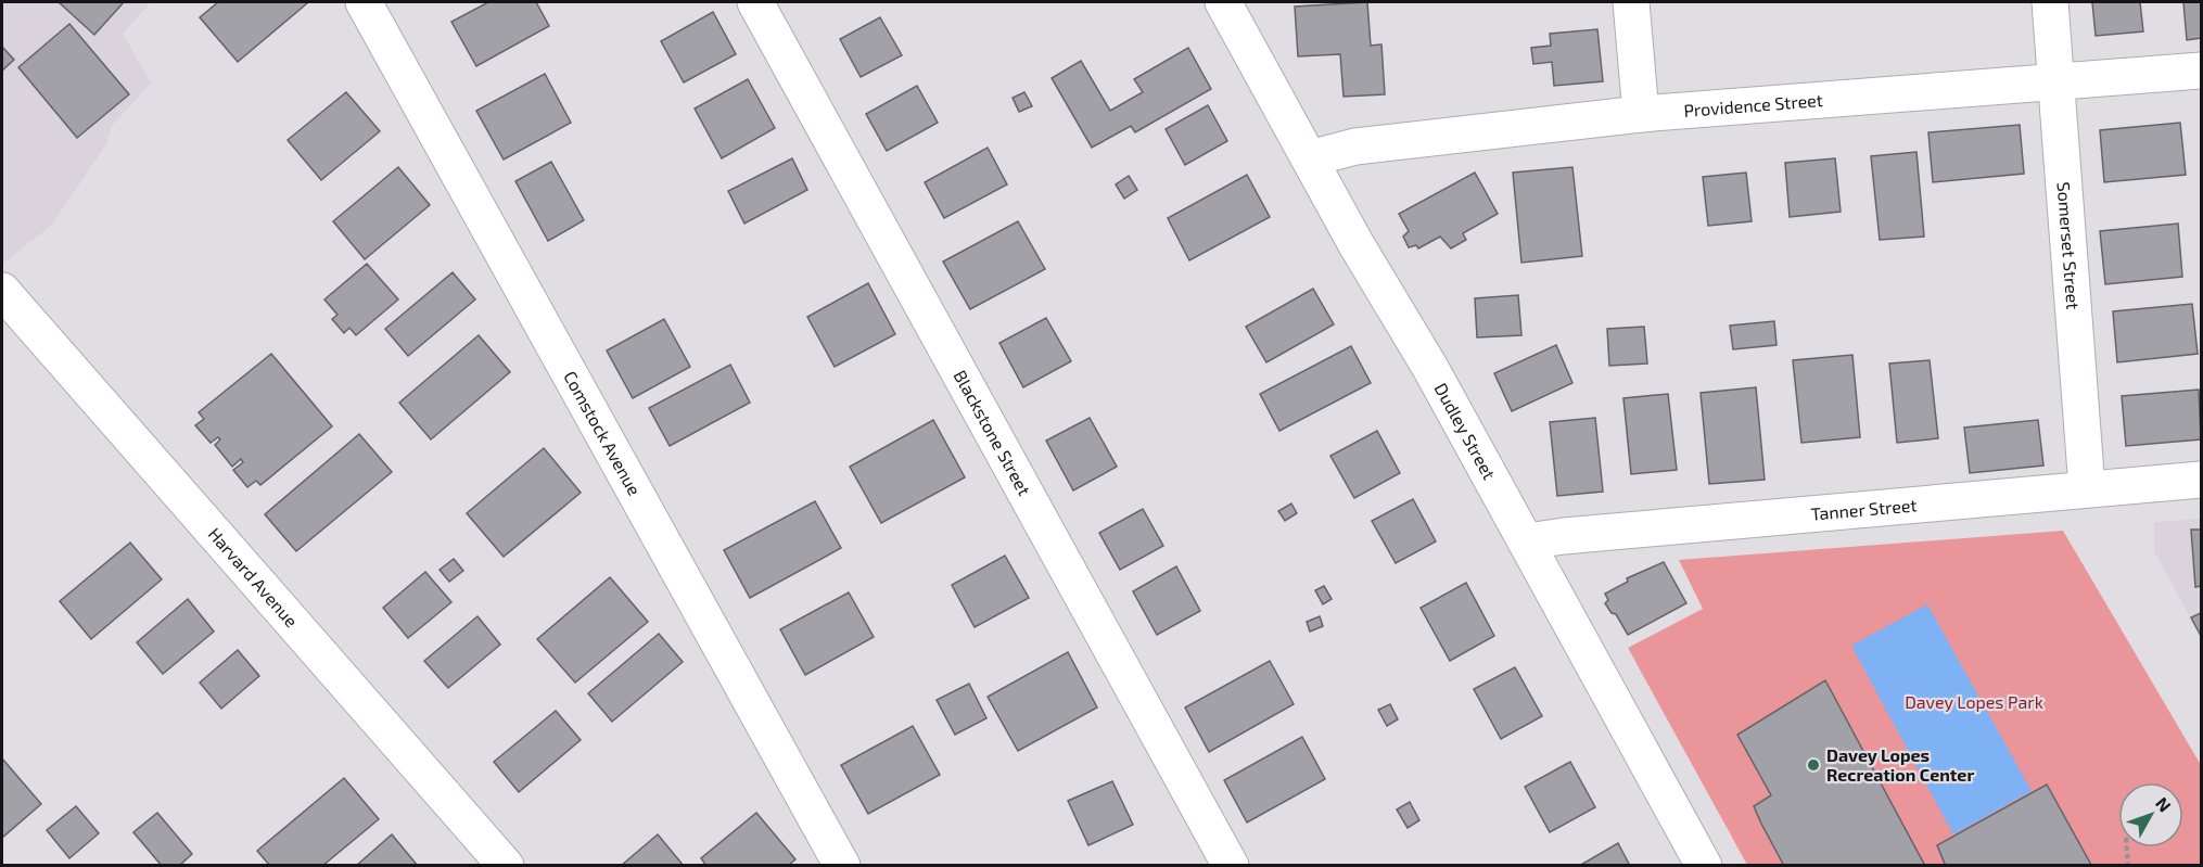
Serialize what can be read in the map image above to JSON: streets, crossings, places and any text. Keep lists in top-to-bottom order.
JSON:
{
  "streets": {
    "street": [
      "Providence Street",
      "Somerset Street",
      "Dudley Street",
      "Blackstone Street",
      "Comstock Avenue",
      "Tanner Street",
      "Harvard Avenue"
    ]
  },
  "crossings": [
    ["Providence Street", "Somerset Street"],
    ["Providence Street", "Dudley Street"],
    ["Somerset Street", "Tanner Street"],
    ["Dudley Street", "Tanner Street"]
  ],
  "parks": ["Davey Lopes Park"],
  "places": ["Davey Lopes Recreation Center"],
  "north": "top right"
}
